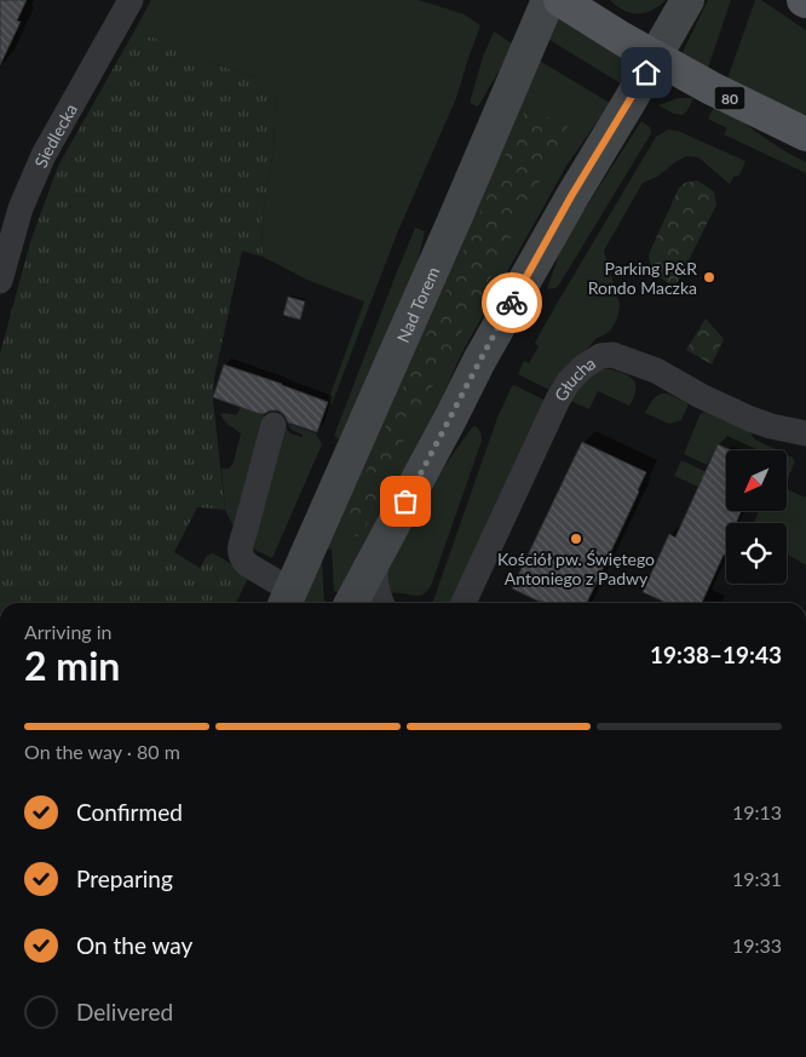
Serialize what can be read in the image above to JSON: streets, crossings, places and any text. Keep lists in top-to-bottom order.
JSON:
{
  "streets": {
    "main road": ["80", "Nad Torem"],
    "street": ["Siedlecka", "Głucha"]
  },
  "places": ["Parking P&R Rondo Maczka", "Kościół pw. Świętego Antoniego z Padwy"],
  "north": "bottom left",
  "page": {
    "heading": ["2 min", "Arriving in", "19:38–19:43"],
    "bar": "On the way · 80 m",
    "list": [
      ["Confirmed", "19:13"],
      ["Preparing", "19:31"],
      ["On the way", "19:33"],
      "Delivered"
    ]
  }
}
